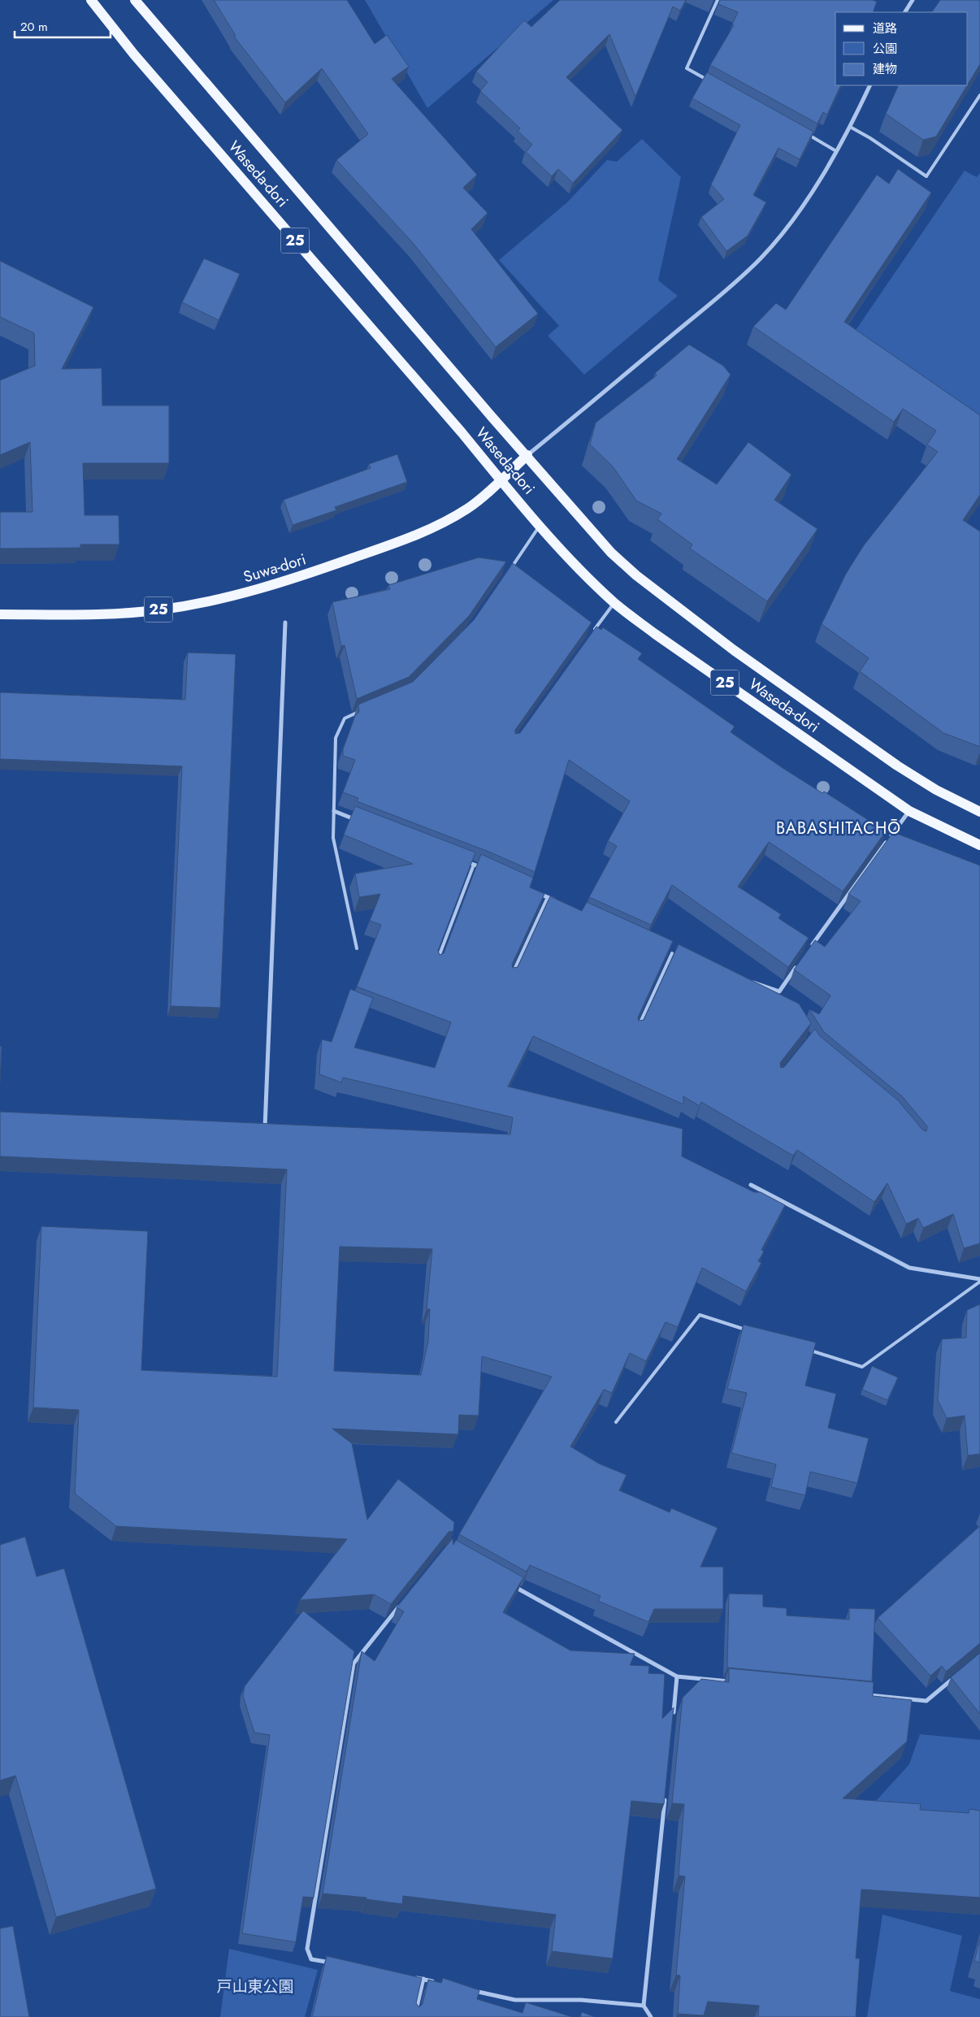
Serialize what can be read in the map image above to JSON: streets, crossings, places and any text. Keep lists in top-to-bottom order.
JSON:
{
  "streets": {
    "main road": ["Waseda-dori", "25", "Suwa-dori"]
  },
  "crossings": [
    ["Waseda-dori", "Suwa-dori"]
  ],
  "districts": ["BABASHITACHŌ"],
  "parks": ["戸山東公園"],
  "legend": ["道路", "公園", "建物"],
  "scale_bar": "20 m"
}
